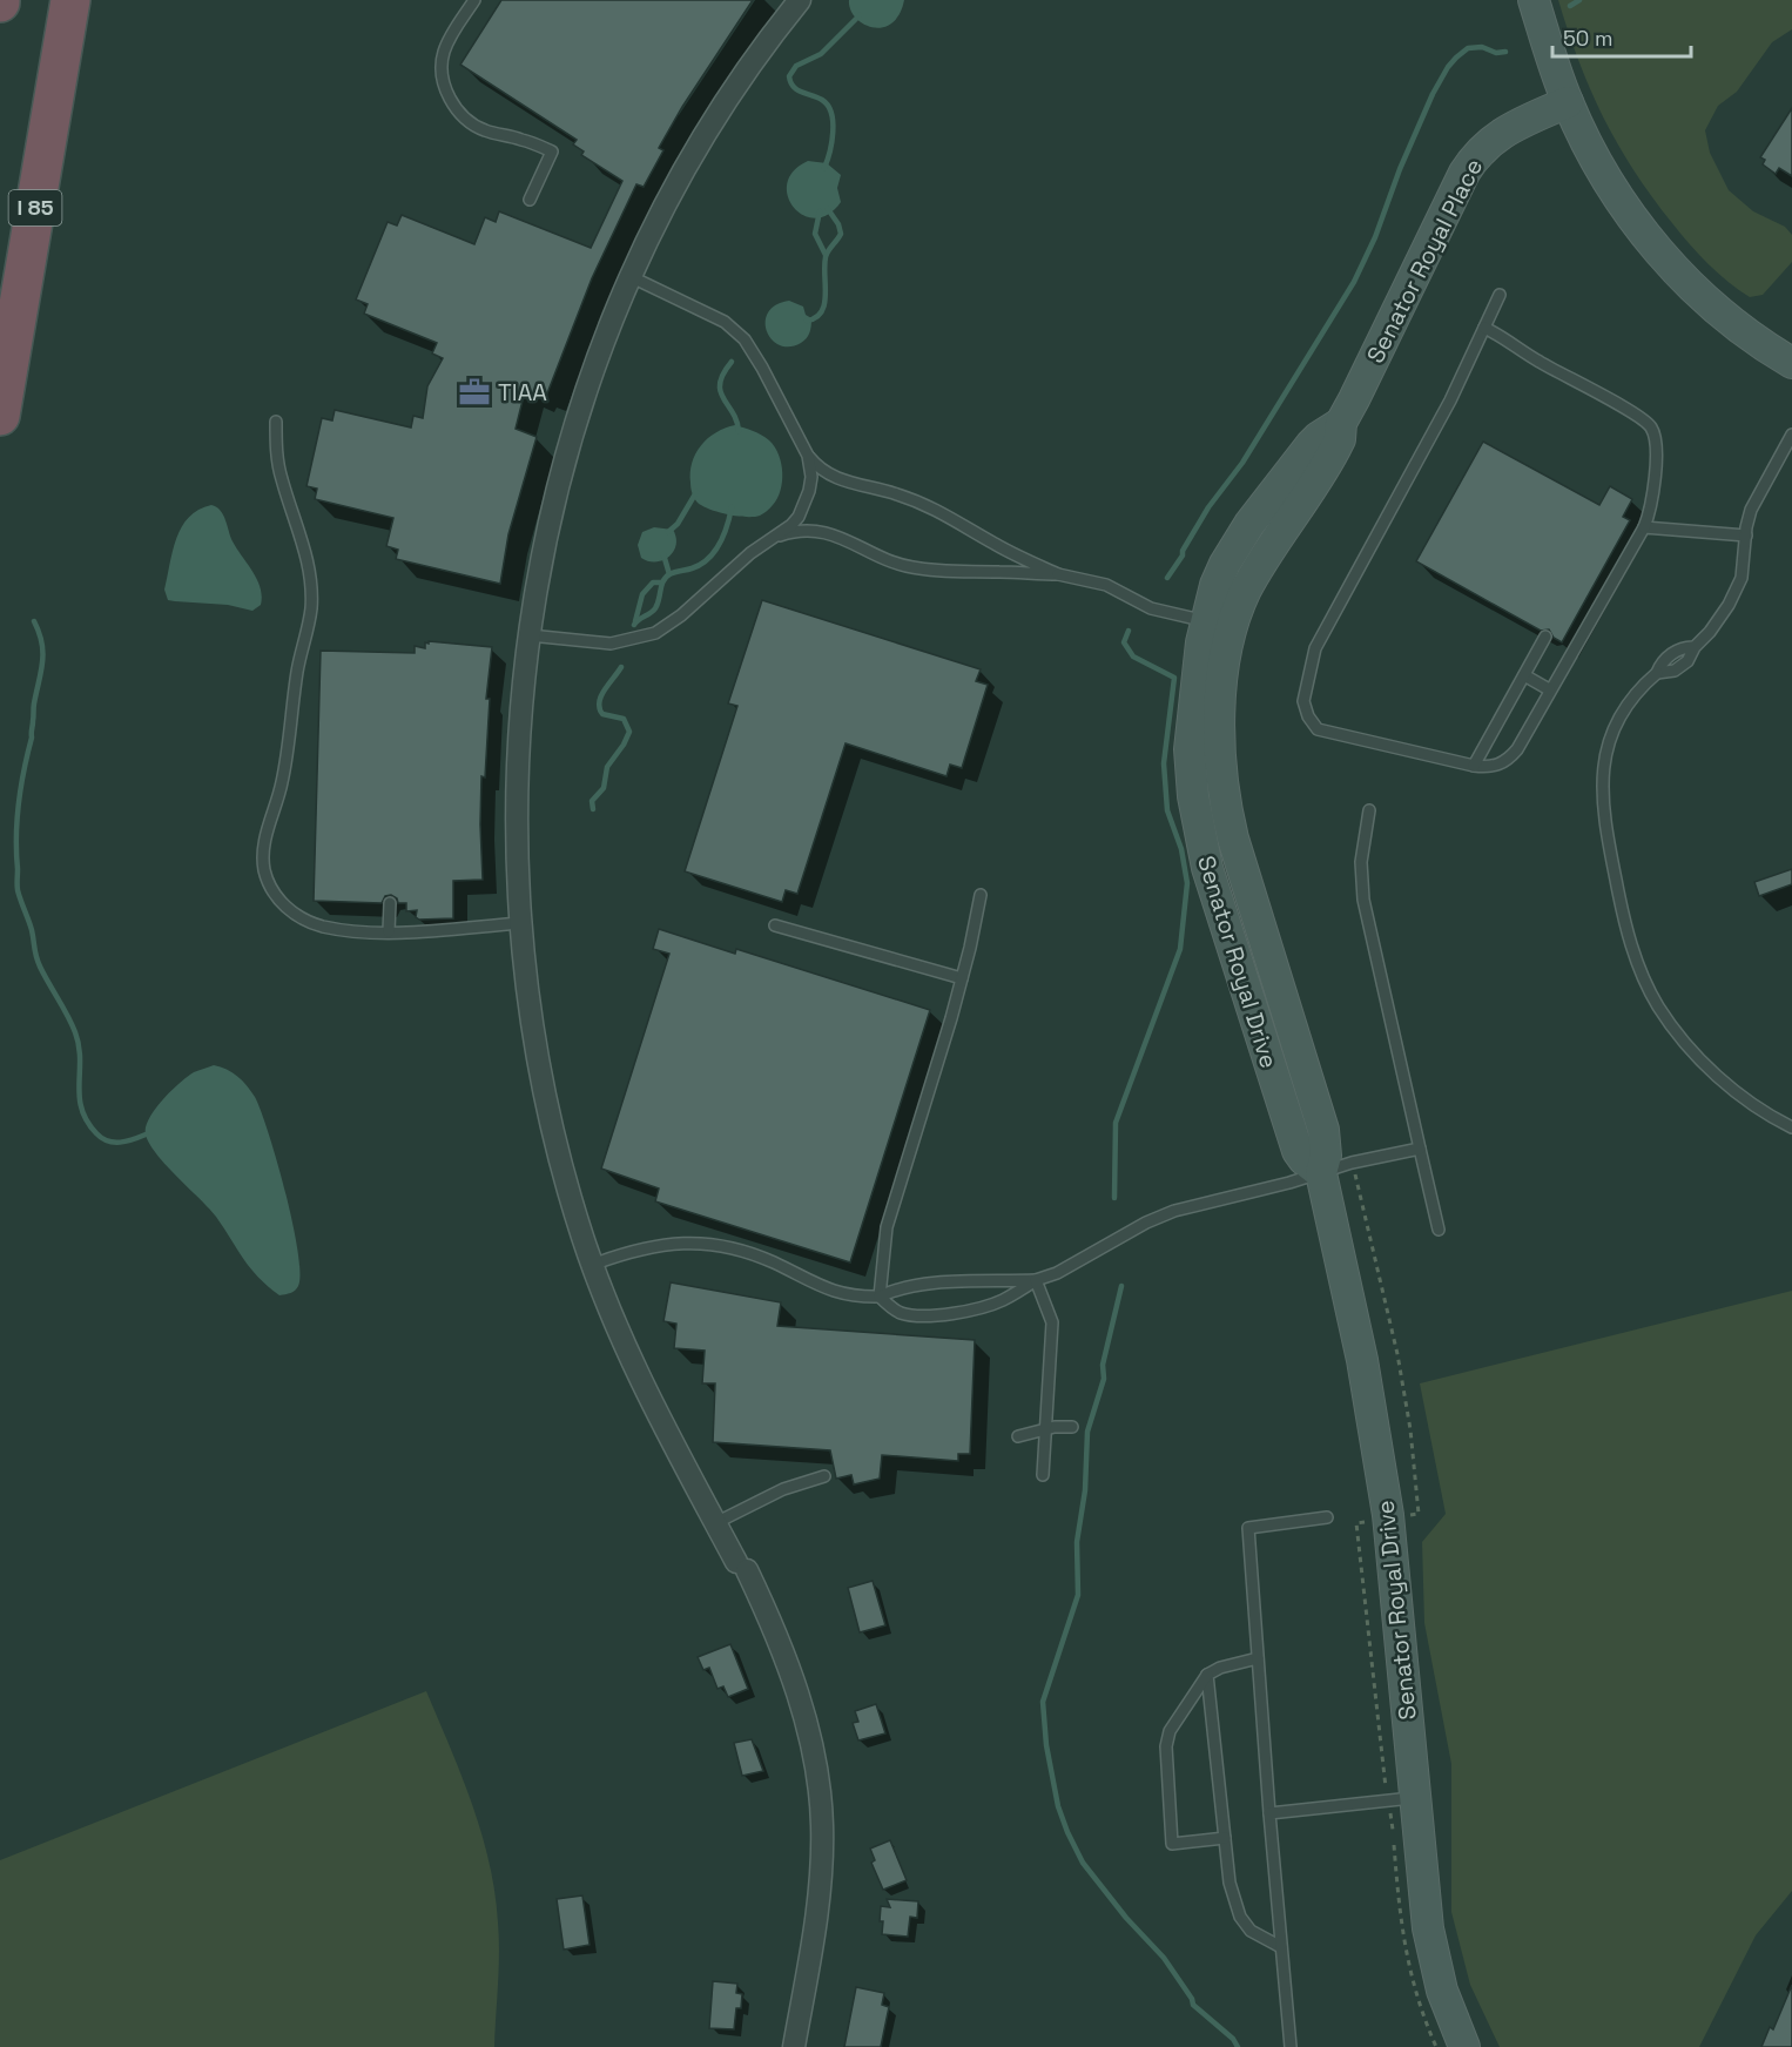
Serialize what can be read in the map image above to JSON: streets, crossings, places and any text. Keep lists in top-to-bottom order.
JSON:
{
  "streets": {
    "highway": ["I 85"],
    "street": ["Senator Royal Place", "Senator Royal Drive"]
  },
  "crossings": [
    ["Senator Royal Place", "Senator Royal Drive"]
  ],
  "places": {
    "office": ["TIAA"]
  },
  "scale_bar": "50 m"
}
